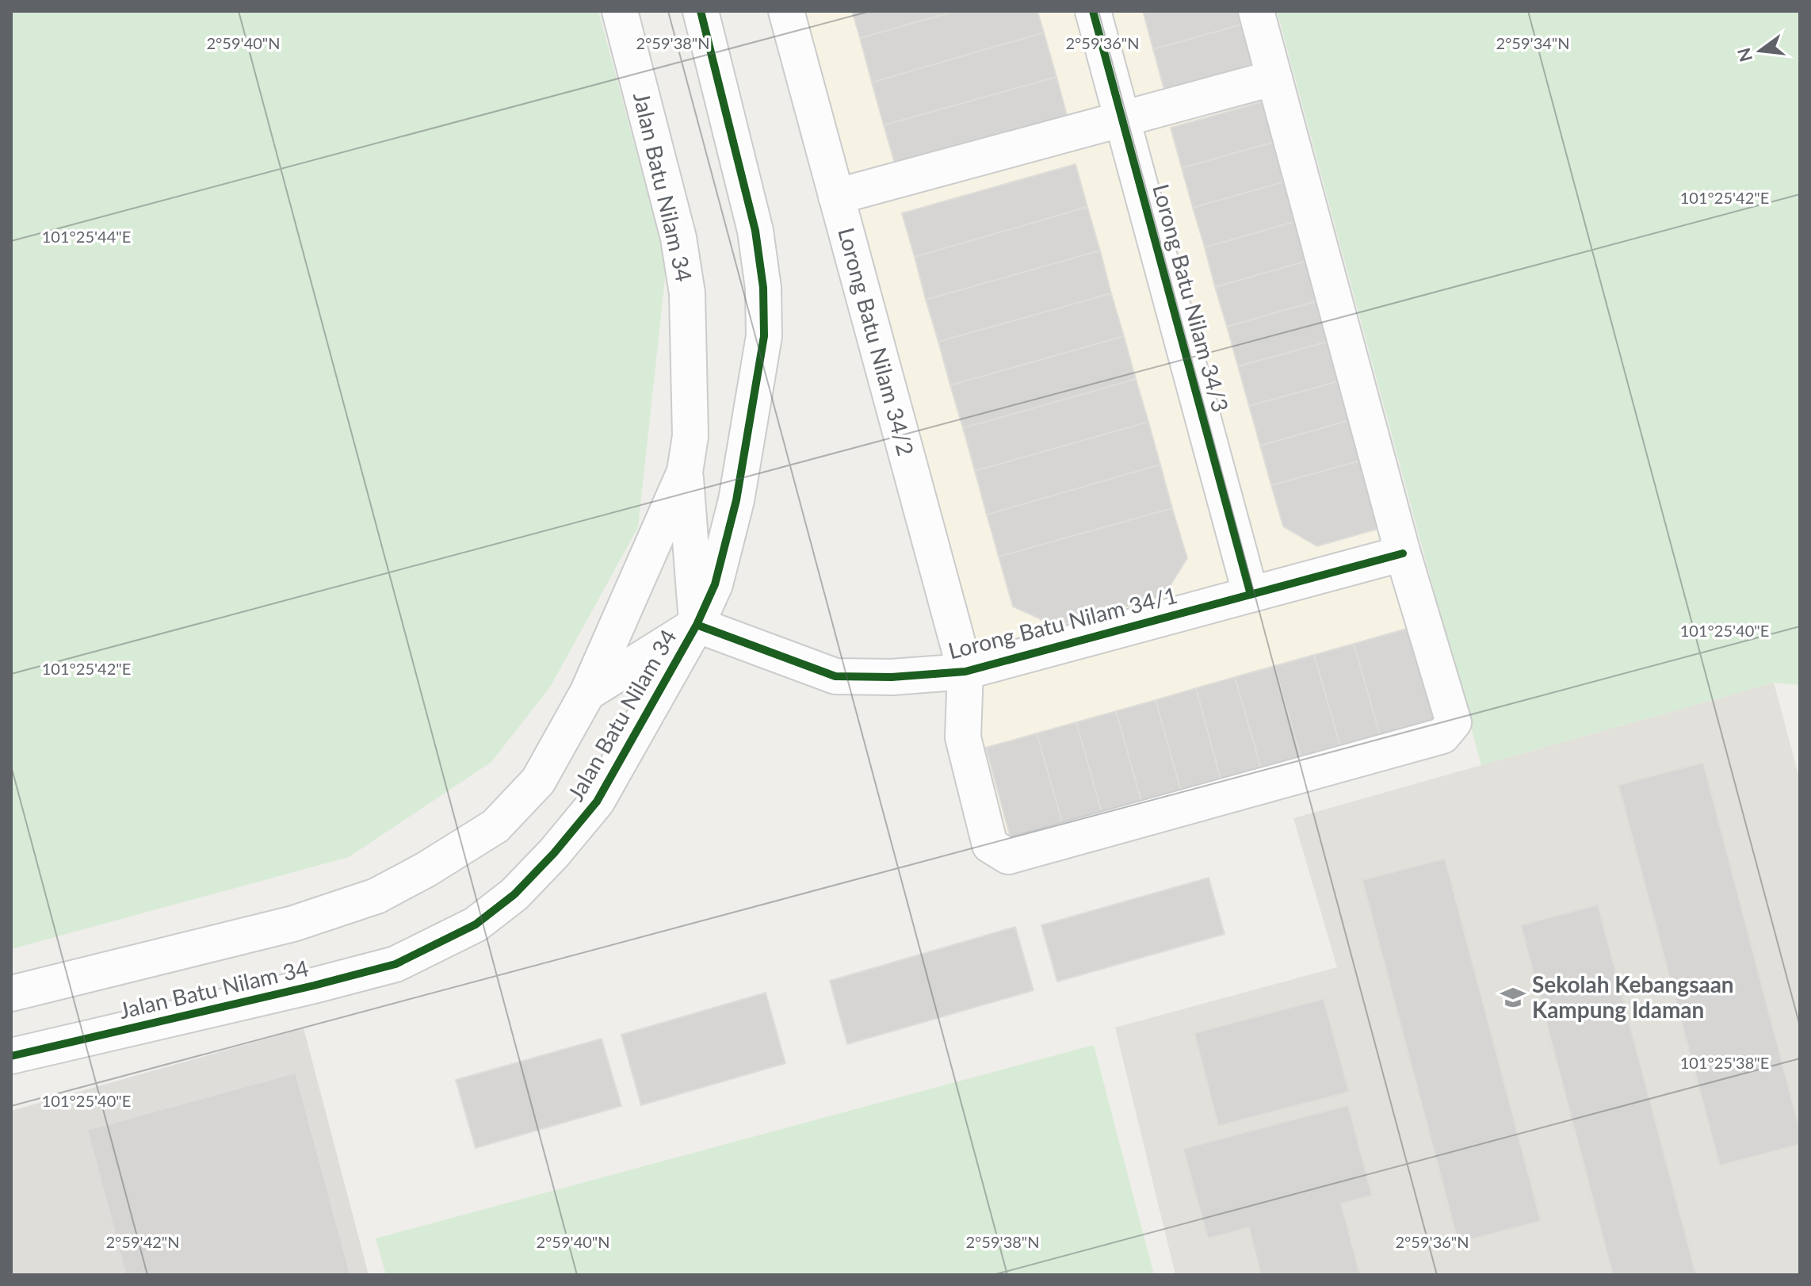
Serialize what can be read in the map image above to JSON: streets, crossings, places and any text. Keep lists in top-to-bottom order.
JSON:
{
  "streets": {
    "street": [
      "Jalan Batu Nilam 34",
      "Lorong Batu Nilam 34/3",
      "Lorong Batu Nilam 34/2",
      "Lorong Batu Nilam 34/1"
    ]
  },
  "crossings": [
    ["Jalan Batu Nilam 34", "Lorong Batu Nilam 34/1"],
    ["Lorong Batu Nilam 34/3", "Lorong Batu Nilam 34/1"],
    ["Lorong Batu Nilam 34/2", "Lorong Batu Nilam 34/1"]
  ],
  "places": {
    "school or university": ["Sekolah Kebangsaan Kampung Idaman"]
  },
  "north": "left",
  "coordinates": [
    "2°59'40\"N",
    "2°59'38\"N",
    "2°59'36\"N",
    "2°59'34\"N",
    "101°25'42\"E",
    "101°25'44\"E",
    "101°25'40\"E",
    "101°25'38\"E",
    "2°59'42\"N"
  ]
}
